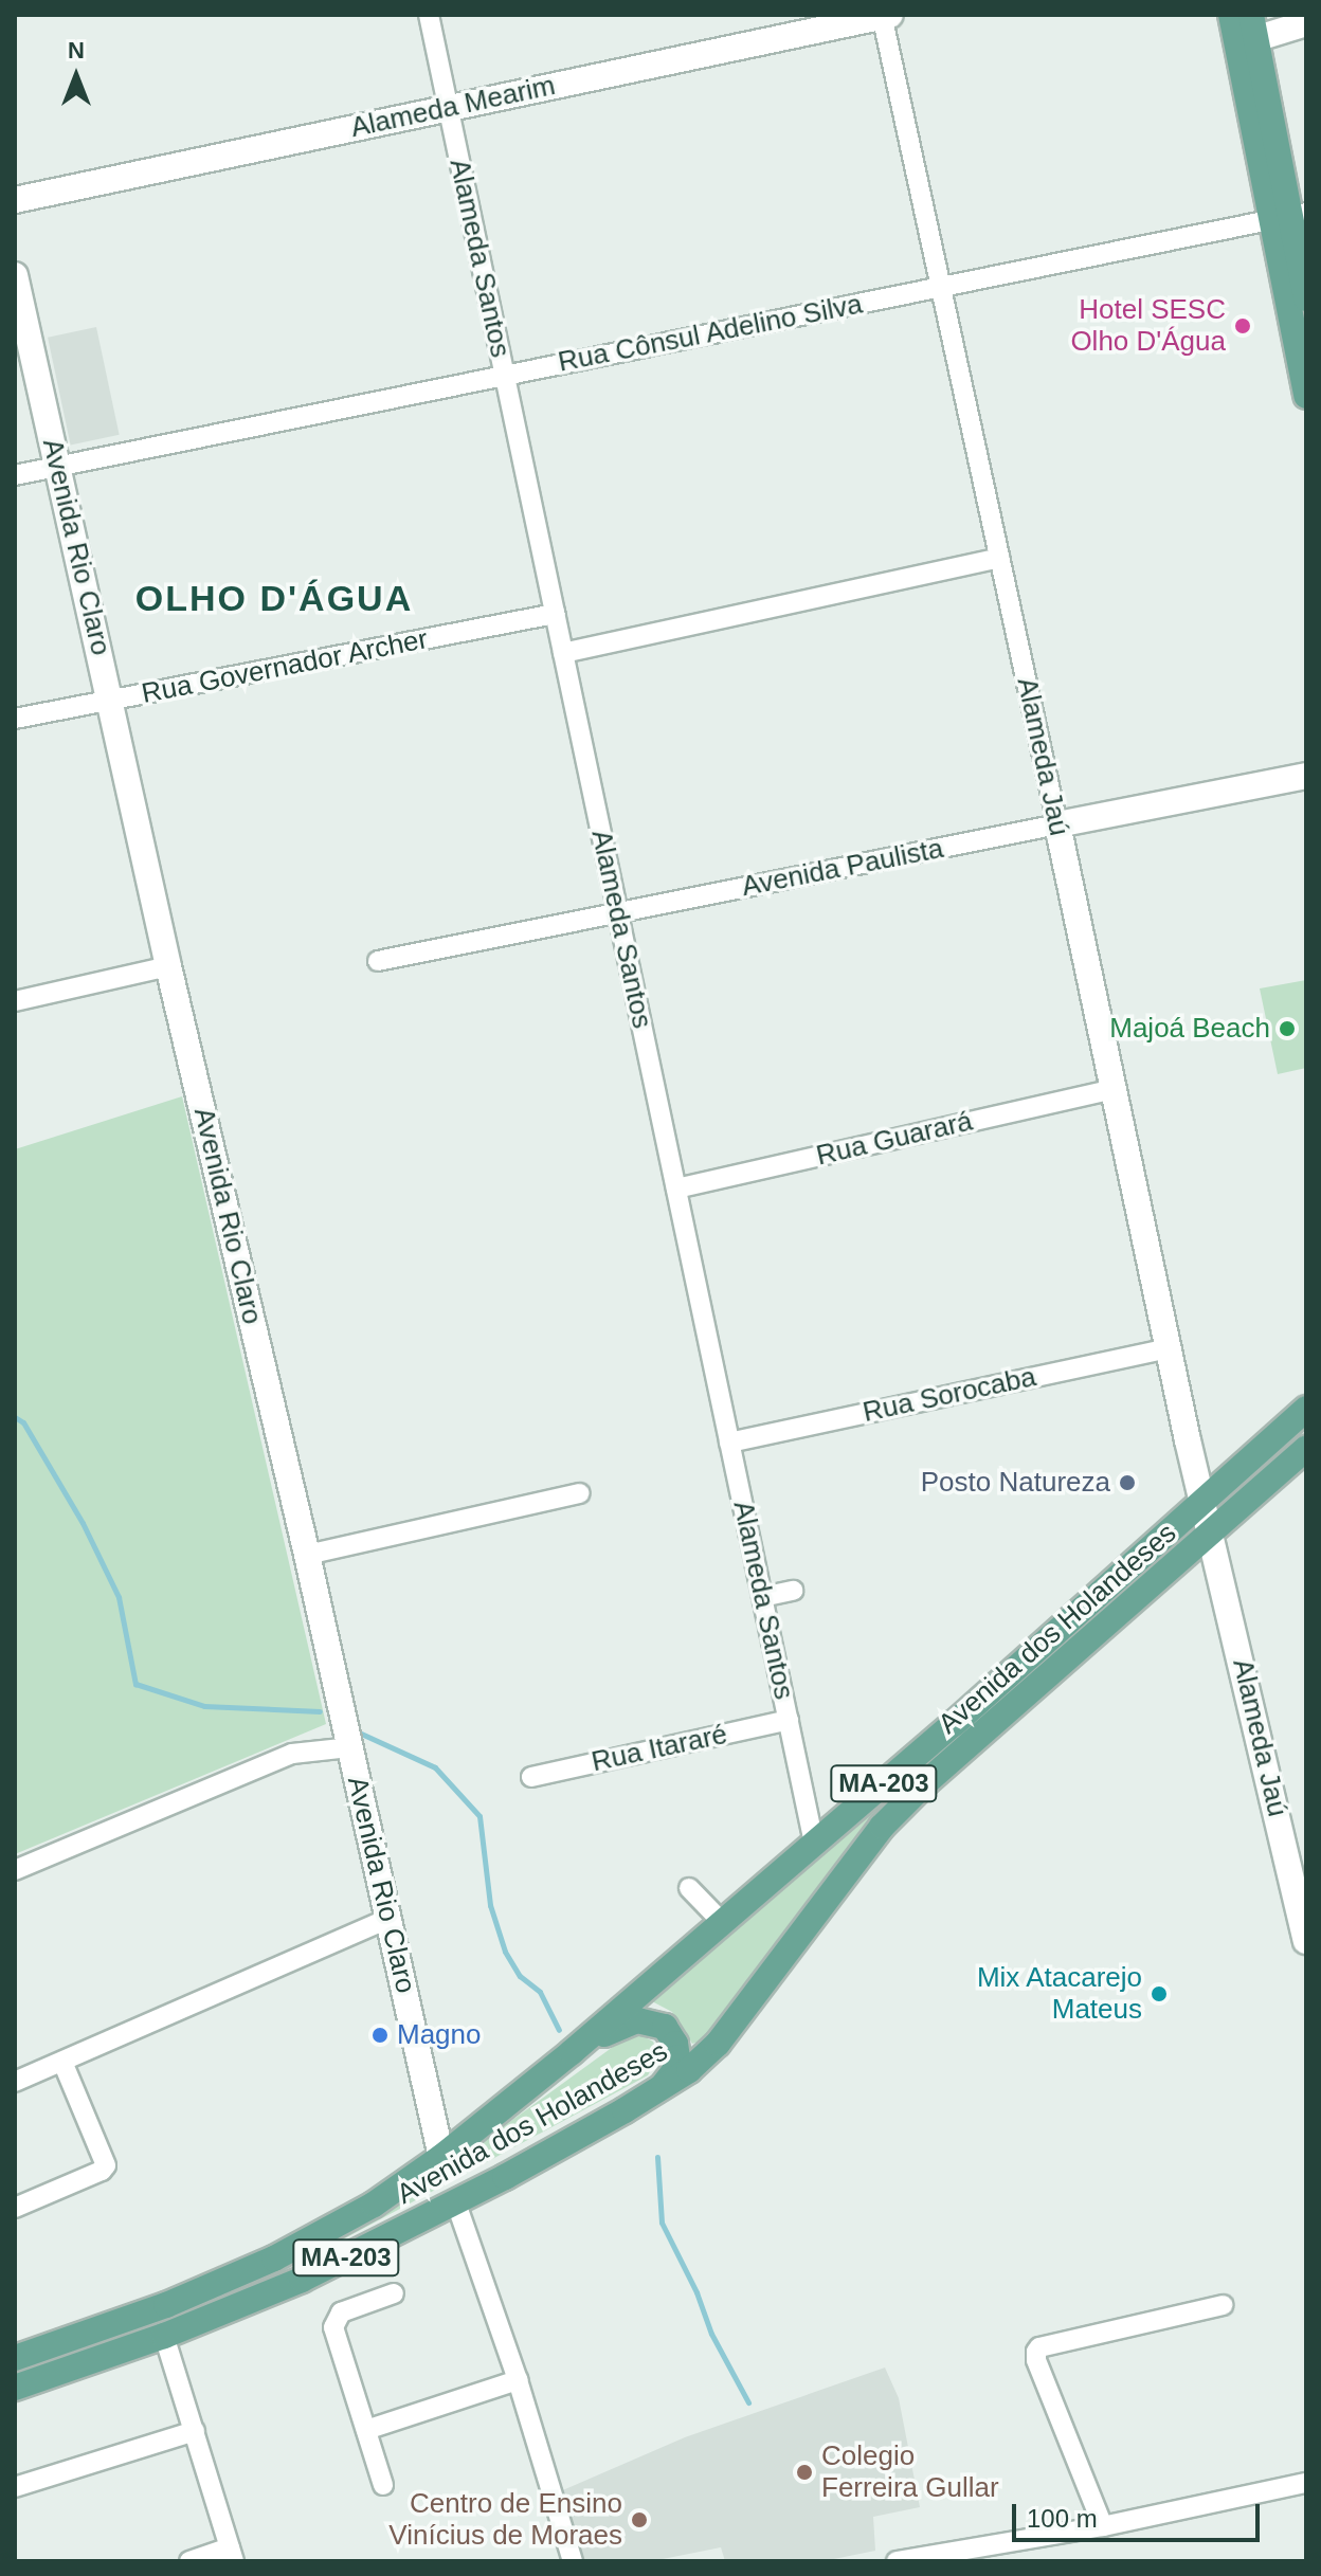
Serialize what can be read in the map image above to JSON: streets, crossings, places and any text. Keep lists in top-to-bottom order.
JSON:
{
  "streets": {
    "main road": ["Avenida dos Holandeses", "MA-203"],
    "street": [
      "Alameda Mearim",
      "Alameda Santos",
      "Rua Cônsul Adelino Silva",
      "Avenida Rio Claro",
      "Rua Governador Archer",
      "Alameda Jaú",
      "Avenida Paulista",
      "Rua Guarará",
      "Rua Sorocaba",
      "Rua Itararé"
    ]
  },
  "crossings": [
    ["Alameda Mearim", "Alameda Santos"],
    ["Alameda Mearim", "Alameda Jaú"],
    ["Alameda Santos", "Rua Cônsul Adelino Silva"],
    ["Alameda Santos", "Rua Governador Archer"],
    ["Alameda Santos", "Avenida Paulista"],
    ["Alameda Santos", "Rua Guarará"],
    ["Alameda Santos", "Rua Sorocaba"],
    ["Alameda Santos", "Avenida dos Holandeses"],
    ["Alameda Santos", "Rua Itararé"],
    ["Rua Cônsul Adelino Silva", "Avenida Rio Claro"],
    ["Rua Cônsul Adelino Silva", "Alameda Jaú"],
    ["Avenida Rio Claro", "Rua Governador Archer"],
    ["Avenida Rio Claro", "Avenida dos Holandeses"],
    ["Alameda Jaú", "Avenida Paulista"],
    ["Alameda Jaú", "Rua Guarará"],
    ["Alameda Jaú", "Rua Sorocaba"],
    ["Alameda Jaú", "Avenida dos Holandeses"]
  ],
  "districts": ["OLHO D'ÁGUA"],
  "places": [
    "Hotel SESC Olho D'Água",
    "Majoá Beach",
    "Posto Natureza",
    "Mix Atacarejo Mateus",
    "Magno",
    "Colegio Ferreira Gullar",
    "Centro de Ensino Vinícius de Moraes"
  ],
  "scale_bar": "100 m",
  "north": "top"
}
